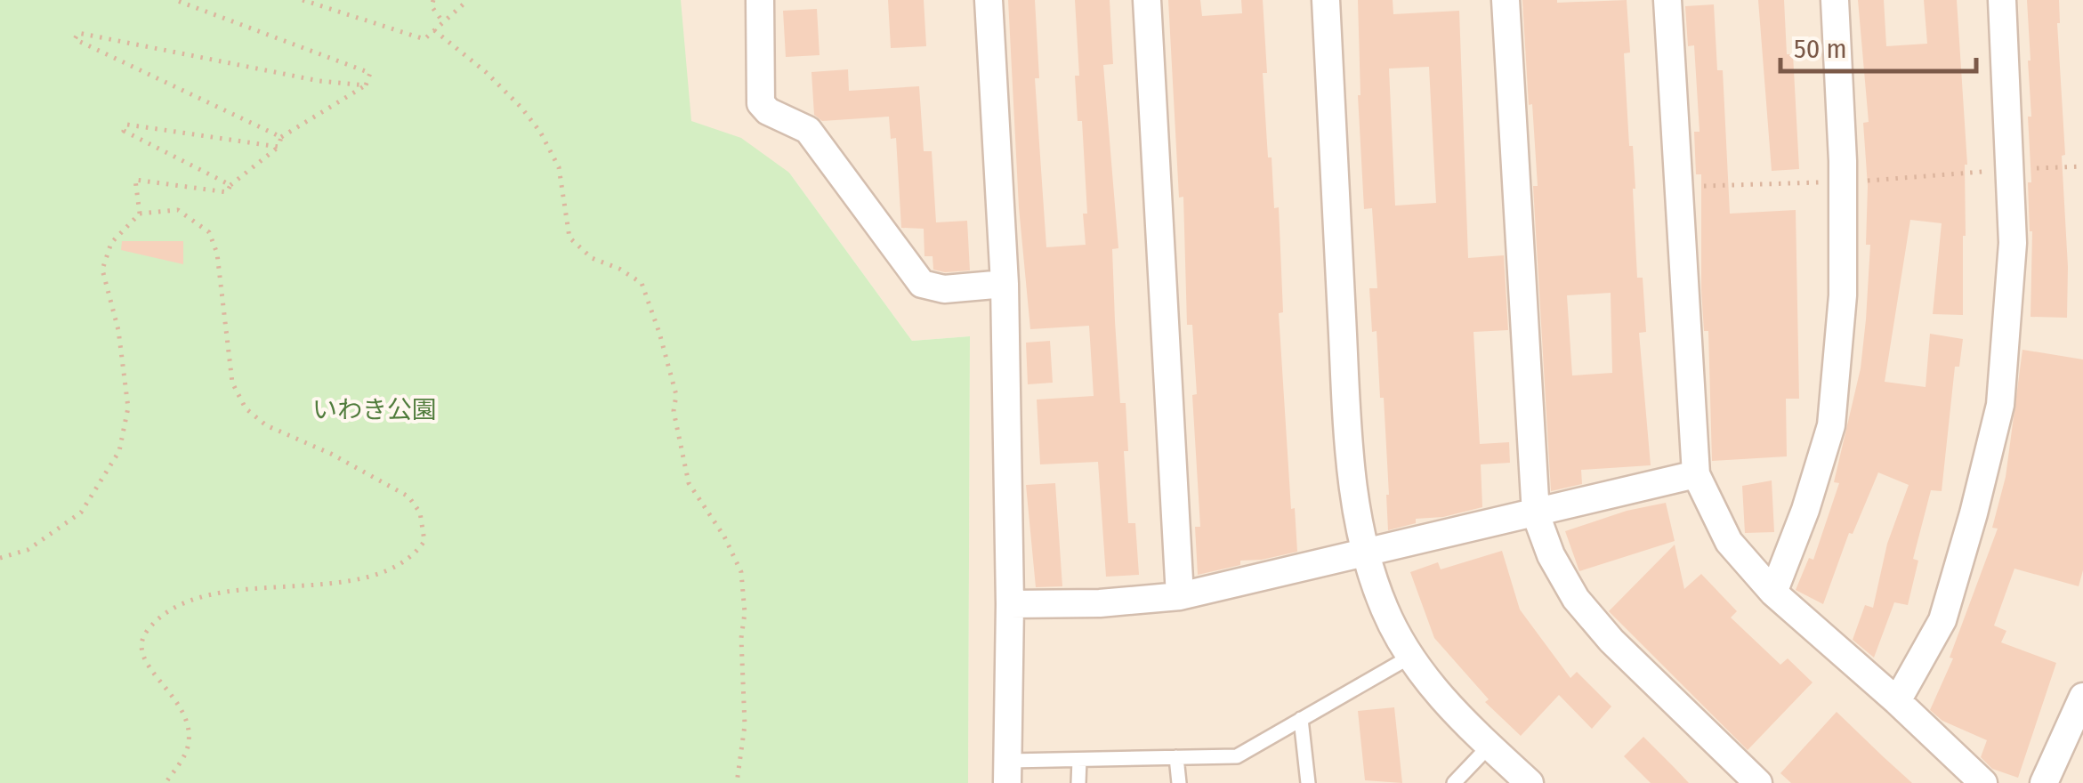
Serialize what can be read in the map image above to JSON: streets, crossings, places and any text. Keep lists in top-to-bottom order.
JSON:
{
  "parks": ["いわき公園"],
  "scale_bar": "50 m"
}
